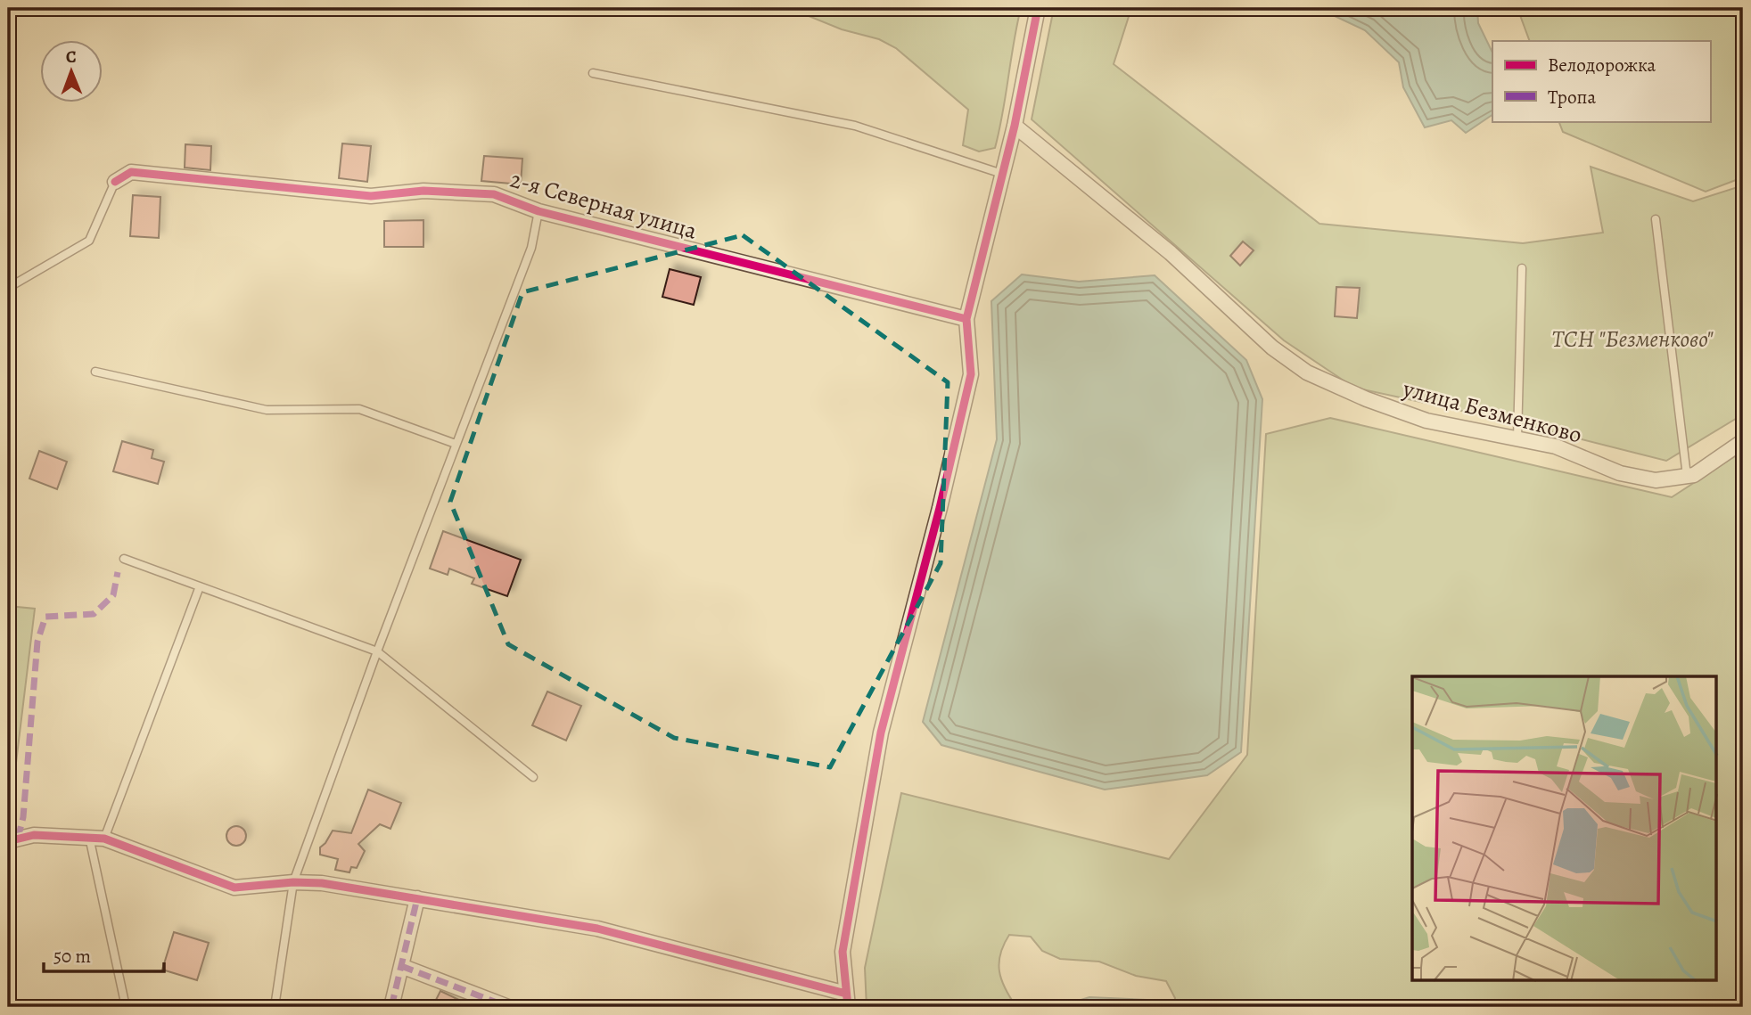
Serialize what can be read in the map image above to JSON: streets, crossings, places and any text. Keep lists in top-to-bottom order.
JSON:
{
  "streets": {
    "street": ["2-я Северная улица", "улица Безменково"]
  },
  "parks": ["ТСН \"Безменково\""],
  "legend": ["Велодорожка", "Тропа"],
  "scale_bar": "50 m",
  "north": "top"
}
